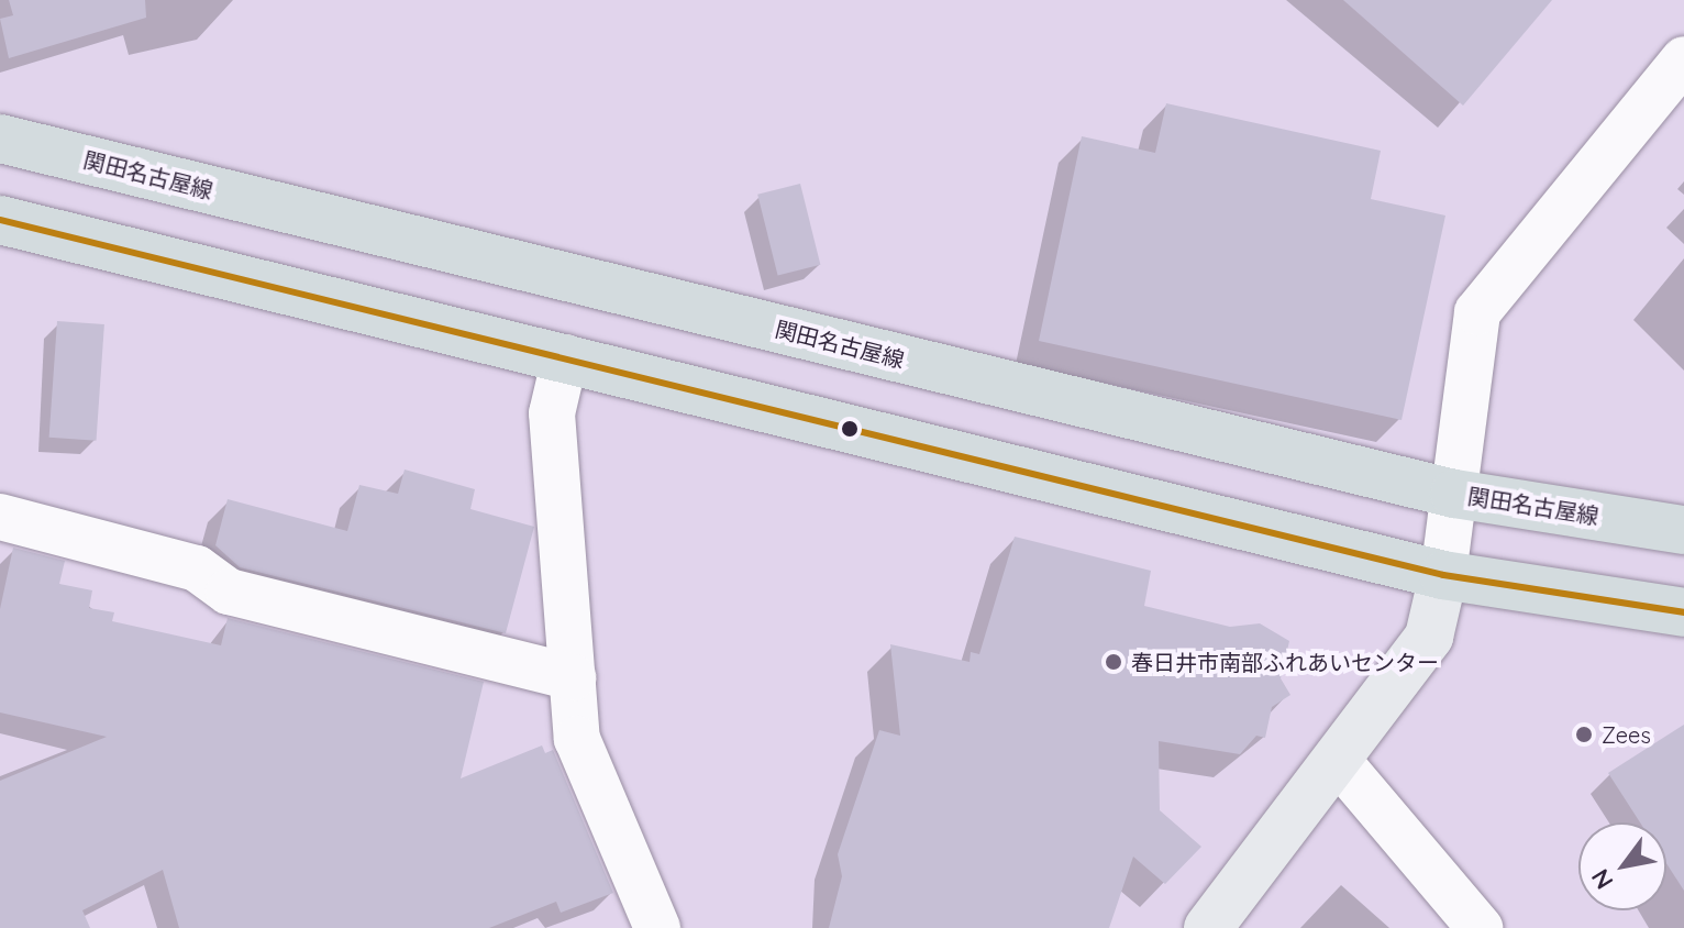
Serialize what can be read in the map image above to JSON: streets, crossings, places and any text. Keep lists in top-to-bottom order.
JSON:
{
  "streets": {
    "main road": ["関田名古屋線"]
  },
  "places": ["春日井市南部ふれあいセンター", "Zees"],
  "north": "bottom left"
}
